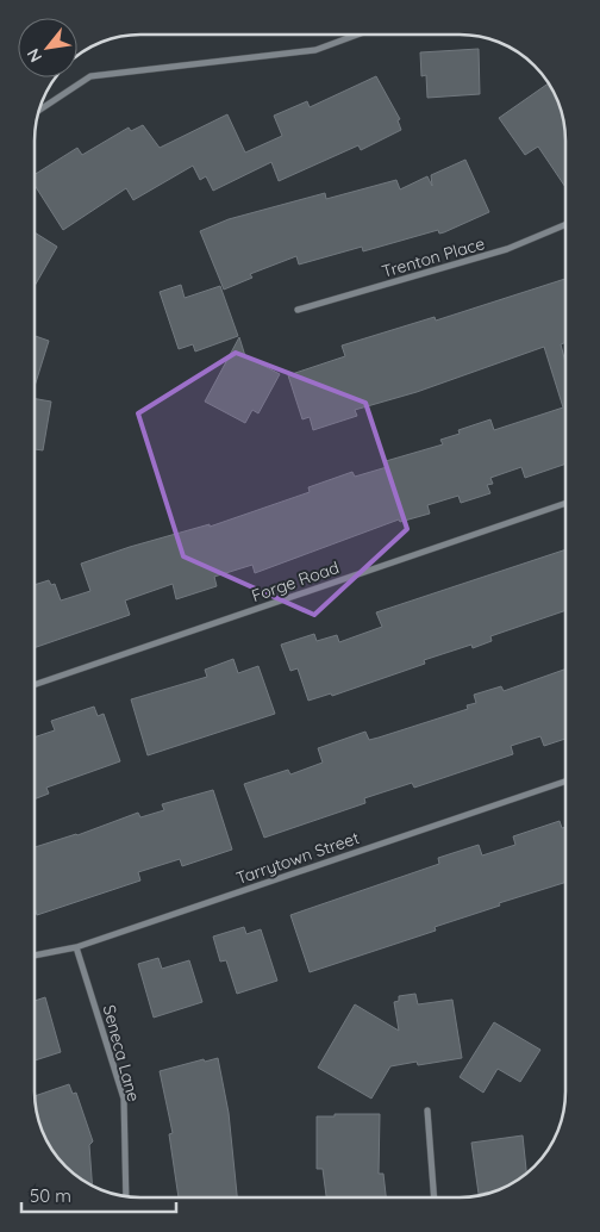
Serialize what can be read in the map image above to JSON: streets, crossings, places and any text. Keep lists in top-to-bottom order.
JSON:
{
  "streets": {
    "street": [
      "Trenton Place",
      "Forge Road",
      "Tarrytown Street",
      "Seneca Lane"
    ]
  },
  "crossings": [
    ["Tarrytown Street", "Seneca Lane"]
  ],
  "scale_bar": "50 m",
  "north": "bottom left"
}
